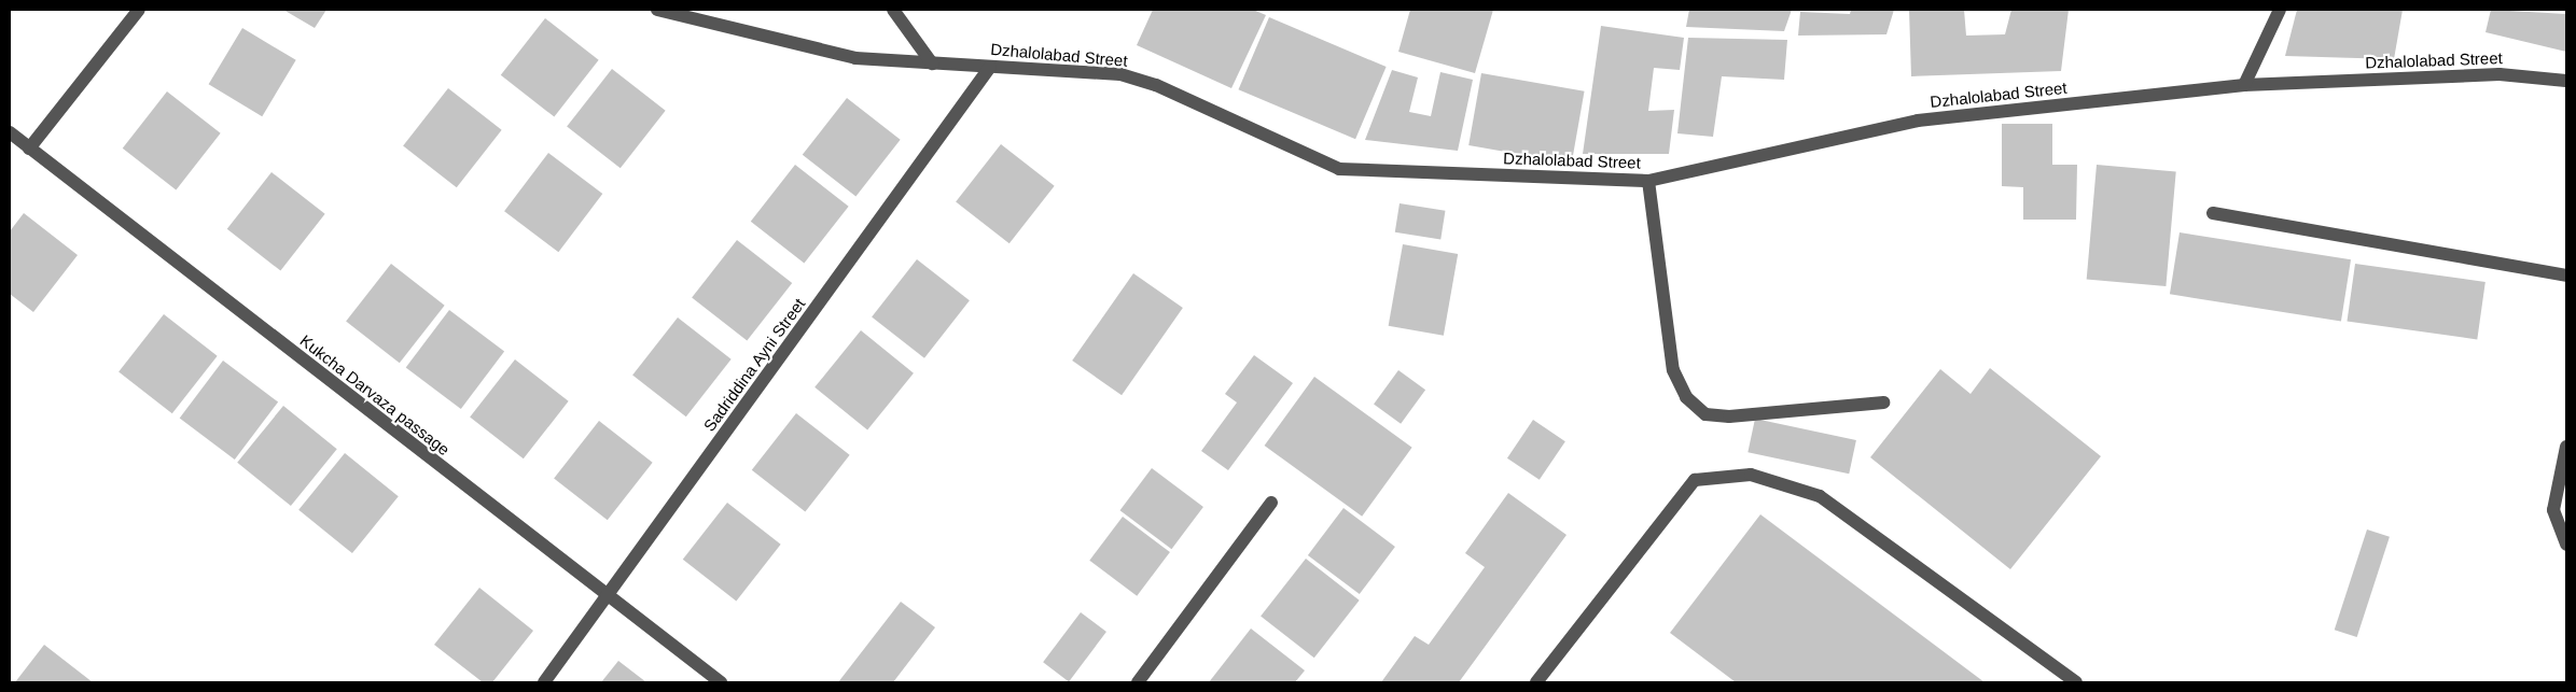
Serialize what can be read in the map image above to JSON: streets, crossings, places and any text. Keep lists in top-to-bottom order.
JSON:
{
  "streets": {
    "street": ["Dzhalolаbad Street", "Sadriddina Ayni Street", "Kukcha Darvaza passage"]
  },
  "crossings": [
    ["Dzhalolаbad Street", "Sadriddina Ayni Street"],
    ["Sadriddina Ayni Street", "Kukcha Darvaza passage"]
  ]
}
